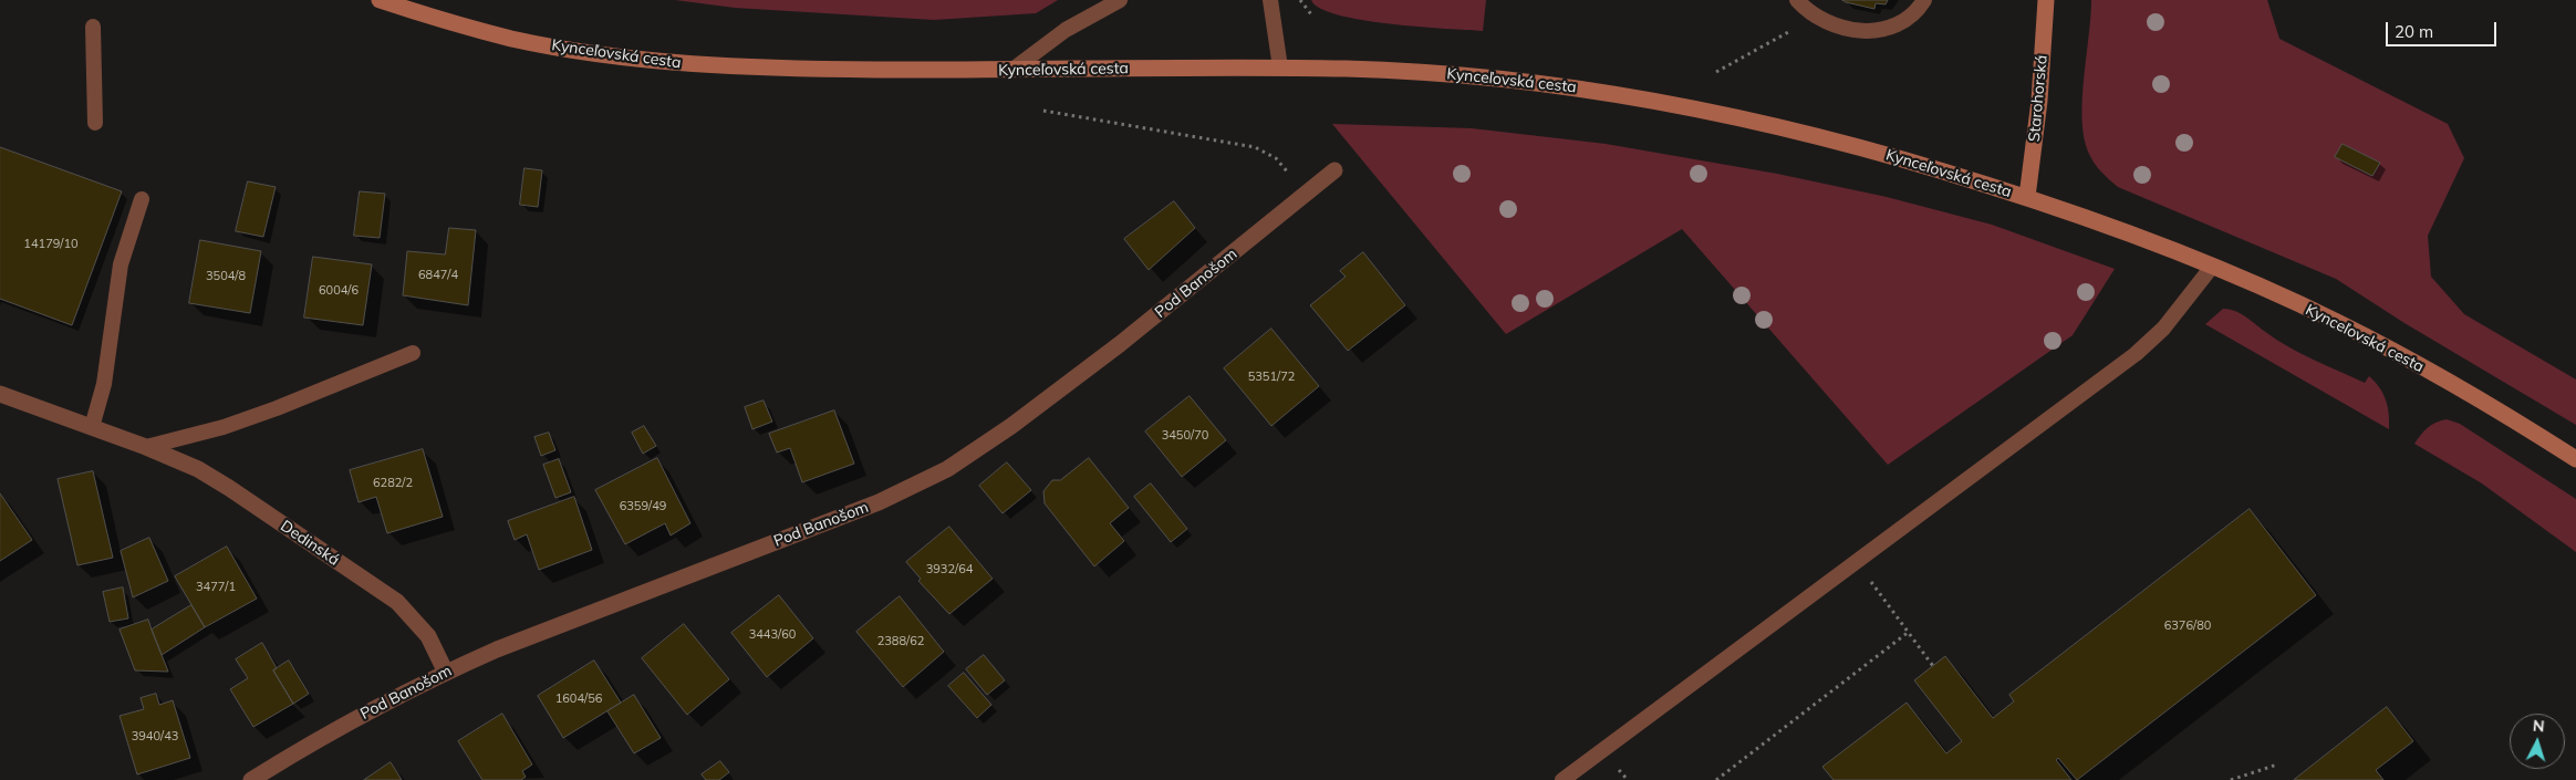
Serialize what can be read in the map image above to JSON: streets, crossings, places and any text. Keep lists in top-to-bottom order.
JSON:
{
  "streets": {
    "street": [
      "Kynceľovská cesta",
      "Starohorská",
      "Pod Banošom",
      "Dedinská"
    ]
  },
  "crossings": [
    ["Kynceľovská cesta", "Starohorská"],
    ["Pod Banošom", "Dedinská"]
  ],
  "house_numbers": [
    "14179/10",
    "6847/4",
    "3504/8",
    "6004/6",
    "5351/72",
    "3450/70",
    "6282/2",
    "6359/49",
    "3932/64",
    "3477/1",
    "6376/80",
    "3443/60",
    "2388/62",
    "1604/56",
    "3940/43"
  ],
  "scale_bar": "20 m",
  "north": "top"
}
